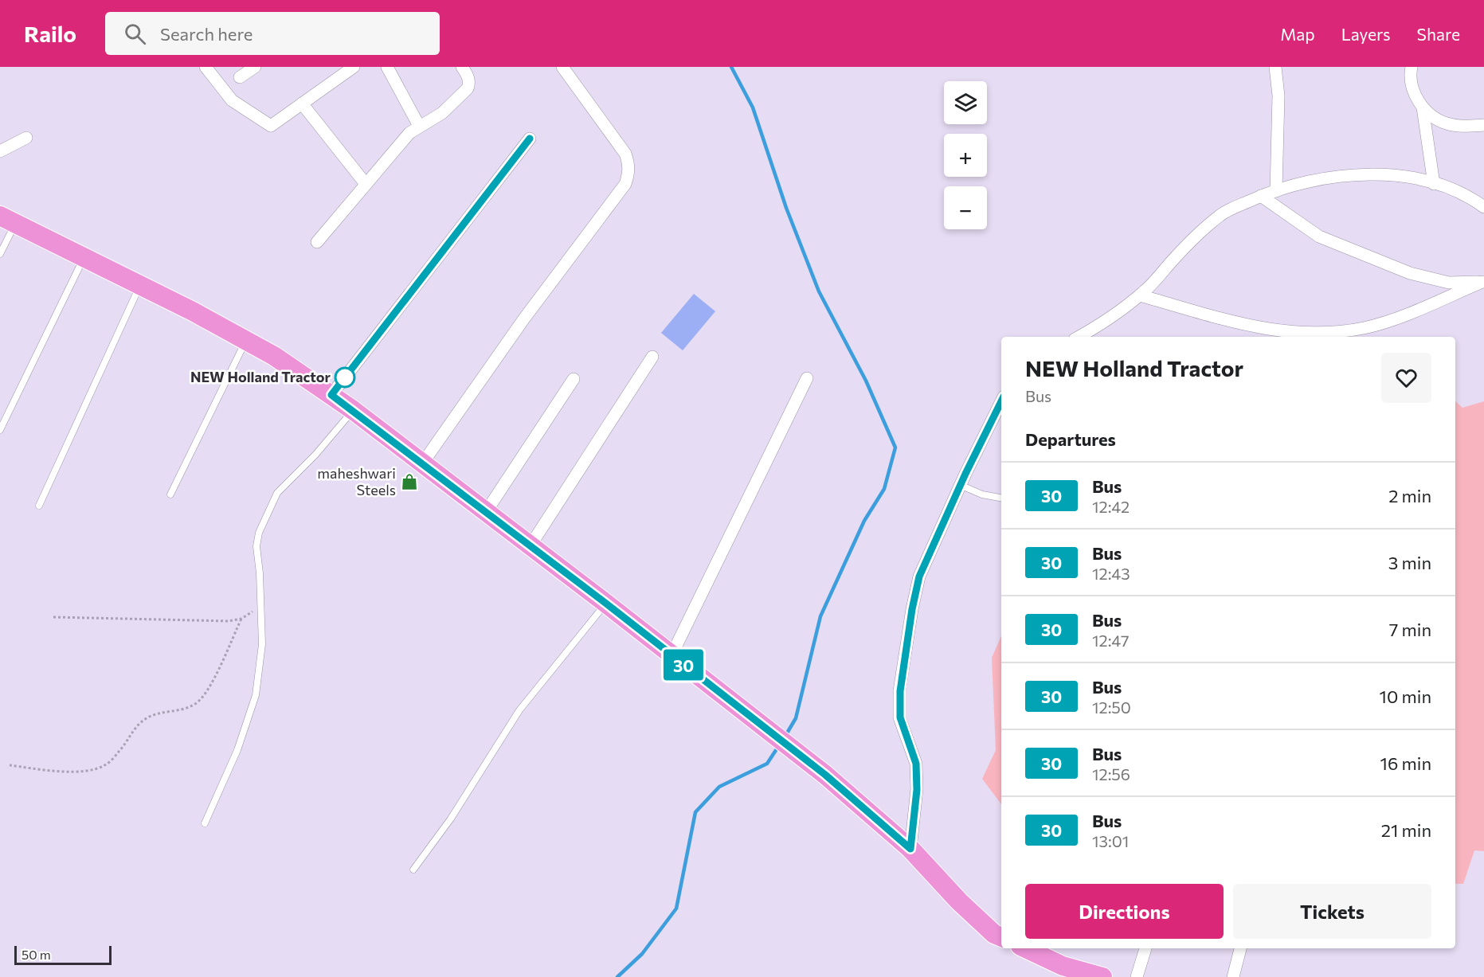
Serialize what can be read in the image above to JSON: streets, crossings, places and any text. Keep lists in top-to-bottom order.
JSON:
{
  "places": {
    "other": ["NEW Holland Tractor"],
    "shop": ["maheshwari Steels"]
  },
  "lines": ["bus line 30"],
  "scale_bar": "50 m",
  "page": {
    "header": "Railo",
    "search": "Search here",
    "nav": ["Map", "Layers", "Share"],
    "on_map": "30",
    "map_buttons": ["+", "−"],
    "heading": [
      ["NEW Holland Tractor", "Bus"],
      "Departures"
    ],
    "list": [
      {
        "mark": "30",
        "name": "Bus",
        "note": "12:42",
        "value": "2 min"
      },
      {
        "mark": "30",
        "name": "Bus",
        "note": "12:43",
        "value": "3 min"
      },
      {
        "mark": "30",
        "name": "Bus",
        "note": "12:47",
        "value": "7 min"
      },
      {
        "mark": "30",
        "name": "Bus",
        "note": "12:50",
        "value": "10 min"
      },
      {
        "mark": "30",
        "name": "Bus",
        "note": "12:56",
        "value": "16 min"
      },
      {
        "mark": "30",
        "name": "Bus",
        "note": "13:01",
        "value": "21 min"
      }
    ],
    "buttons": ["Directions", "Tickets"],
    "scale": "50 m"
  }
}
